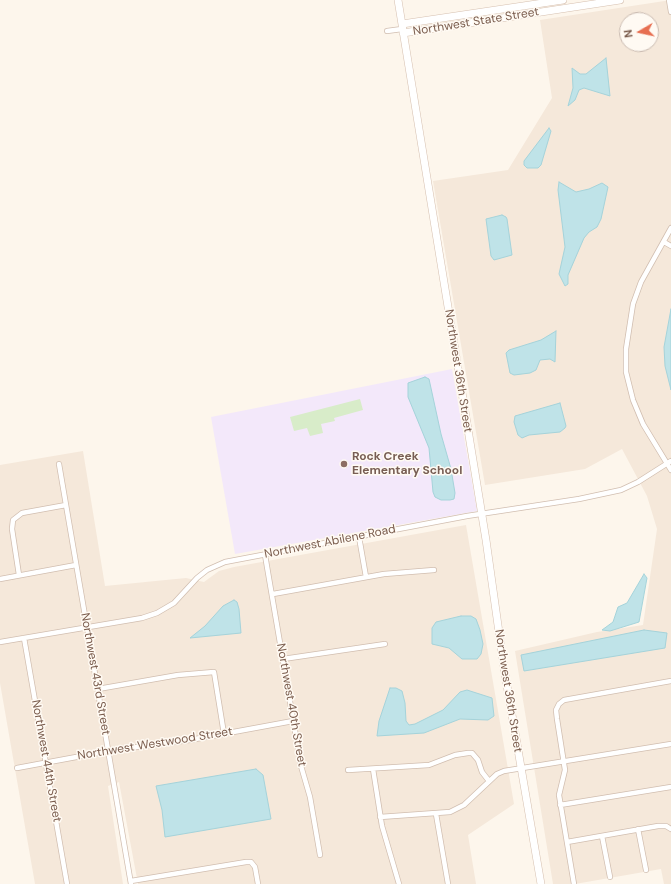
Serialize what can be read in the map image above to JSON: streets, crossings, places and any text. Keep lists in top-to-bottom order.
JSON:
{
  "streets": {
    "main road": ["Northwest State Street", "Northwest 36th Street"],
    "street": [
      "Northwest Abilene Road",
      "Northwest 43rd Street",
      "Northwest 40th Street",
      "Northwest Westwood Street",
      "Northwest 44th Street"
    ]
  },
  "crossings": [
    ["Northwest State Street", "Northwest 36th Street"],
    ["Northwest 36th Street", "Northwest Abilene Road"],
    ["Northwest Abilene Road", "Northwest 43rd Street"],
    ["Northwest Abilene Road", "Northwest 40th Street"],
    ["Northwest Abilene Road", "Northwest 44th Street"],
    ["Northwest 43rd Street", "Northwest Westwood Street"],
    ["Northwest 40th Street", "Northwest Westwood Street"],
    ["Northwest Westwood Street", "Northwest 44th Street"]
  ],
  "places": ["Rock Creek Elementary School"],
  "north": "left"
}
